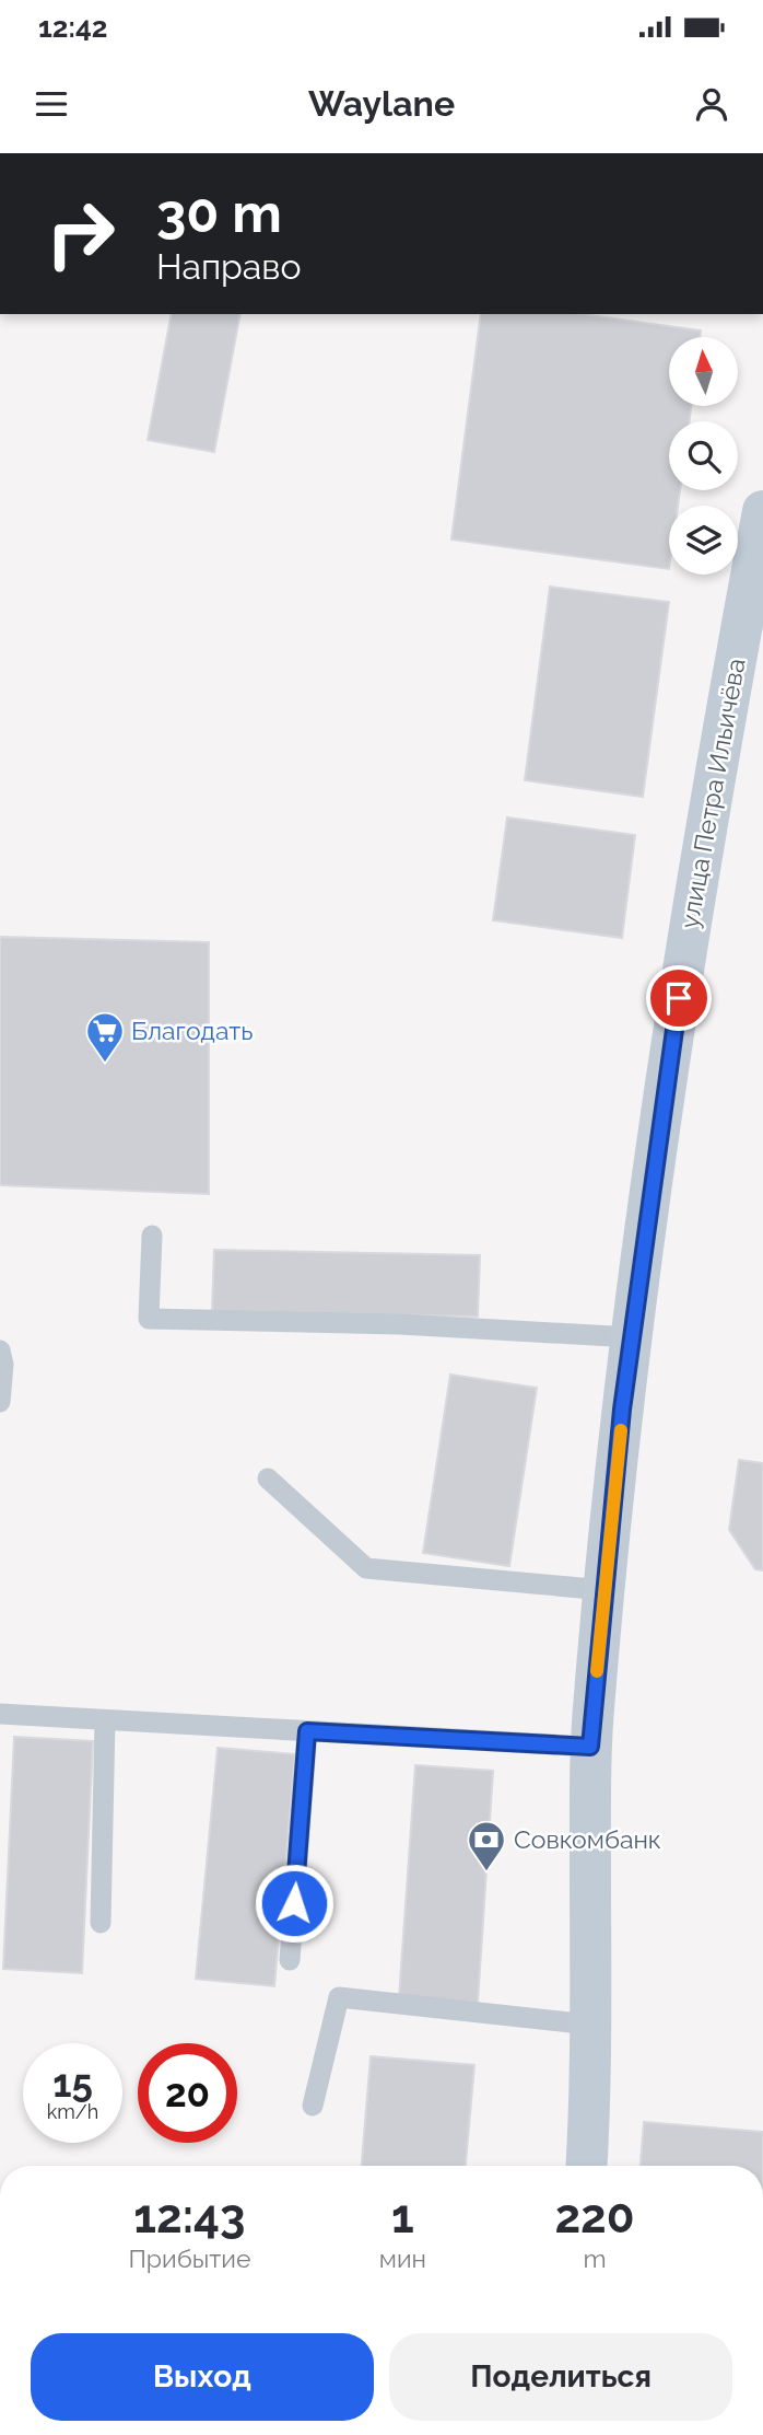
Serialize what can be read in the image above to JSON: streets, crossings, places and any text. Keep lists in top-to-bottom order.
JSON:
{
  "streets": {
    "main road": ["улица Петра Ильичёва"]
  },
  "places": {
    "supermarket": ["Благодать"],
    "bank": ["Совкомбанк"]
  },
  "north": "top",
  "page": {
    "status": "12:42",
    "header": "Waylane",
    "turn": ["30 m", "Направо"],
    "speed": "15 km/h",
    "limit": "20",
    "eta": [
      "12:43",
      "Прибытие",
      "1",
      "мин",
      "220",
      "m"
    ],
    "buttons": ["Выход", "Поделиться"]
  }
}
